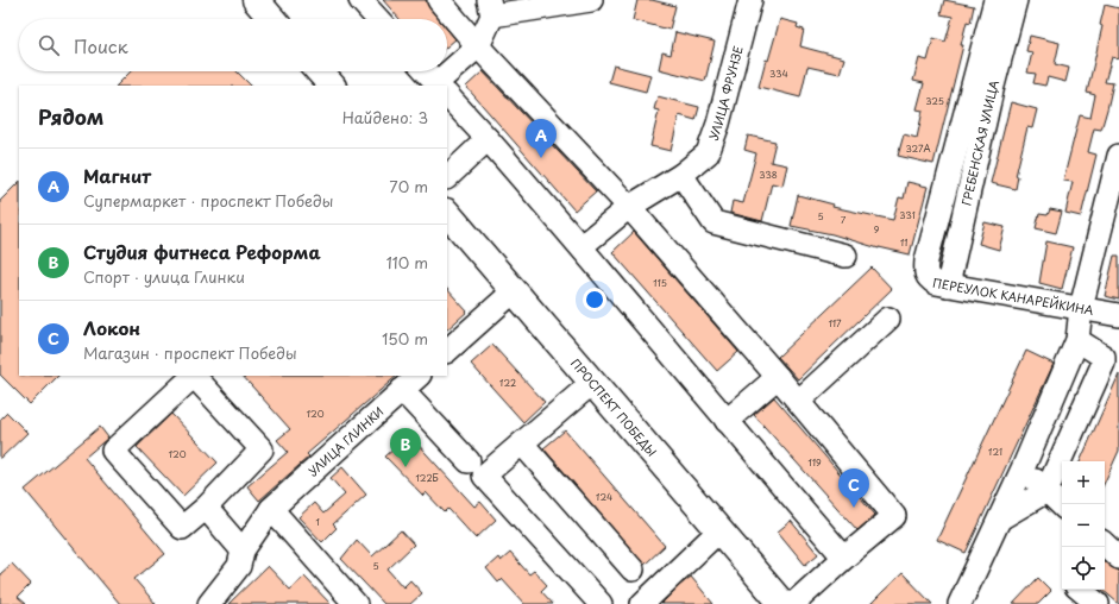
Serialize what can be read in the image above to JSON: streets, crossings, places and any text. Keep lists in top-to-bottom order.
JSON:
{
  "streets": {
    "main road": ["ПРОСПЕКТ ПОБЕДЫ"],
    "street": [
      "УЛИЦА ФРУНЗЕ",
      "ГРЕБЕНСКАЯ УЛИЦА",
      "ПЕРЕУЛОК КАНАРЕЙКИНА",
      "УЛИЦА ГЛИНКИ"
    ]
  },
  "crossings": [
    ["ГРЕБЕНСКАЯ УЛИЦА", "ПЕРЕУЛОК КАНАРЕЙКИНА"]
  ],
  "house_numbers": [
    "334",
    "325",
    "327А",
    "338",
    "331",
    "5",
    "7",
    "9",
    "11",
    "115",
    "117",
    "122",
    "120",
    "121",
    "120",
    "119",
    "122Б",
    "124",
    "1",
    "5"
  ],
  "page": {
    "search": "Поиск",
    "heading": ["Рядом", "Найдено: 3"],
    "pins": ["A", "B", "C"],
    "list": [
      {
        "mark": "A",
        "name": "Магнит",
        "note": "Супермаркет · проспект Победы",
        "value": "70 m"
      },
      {
        "mark": "B",
        "name": "Студия фитнеса Реформа",
        "note": "Спорт · улица Глинки",
        "value": "110 m"
      },
      {
        "mark": "C",
        "name": "Локон",
        "note": "Магазин · проспект Победы",
        "value": "150 m"
      }
    ],
    "map_buttons": ["+", "−"]
  }
}
